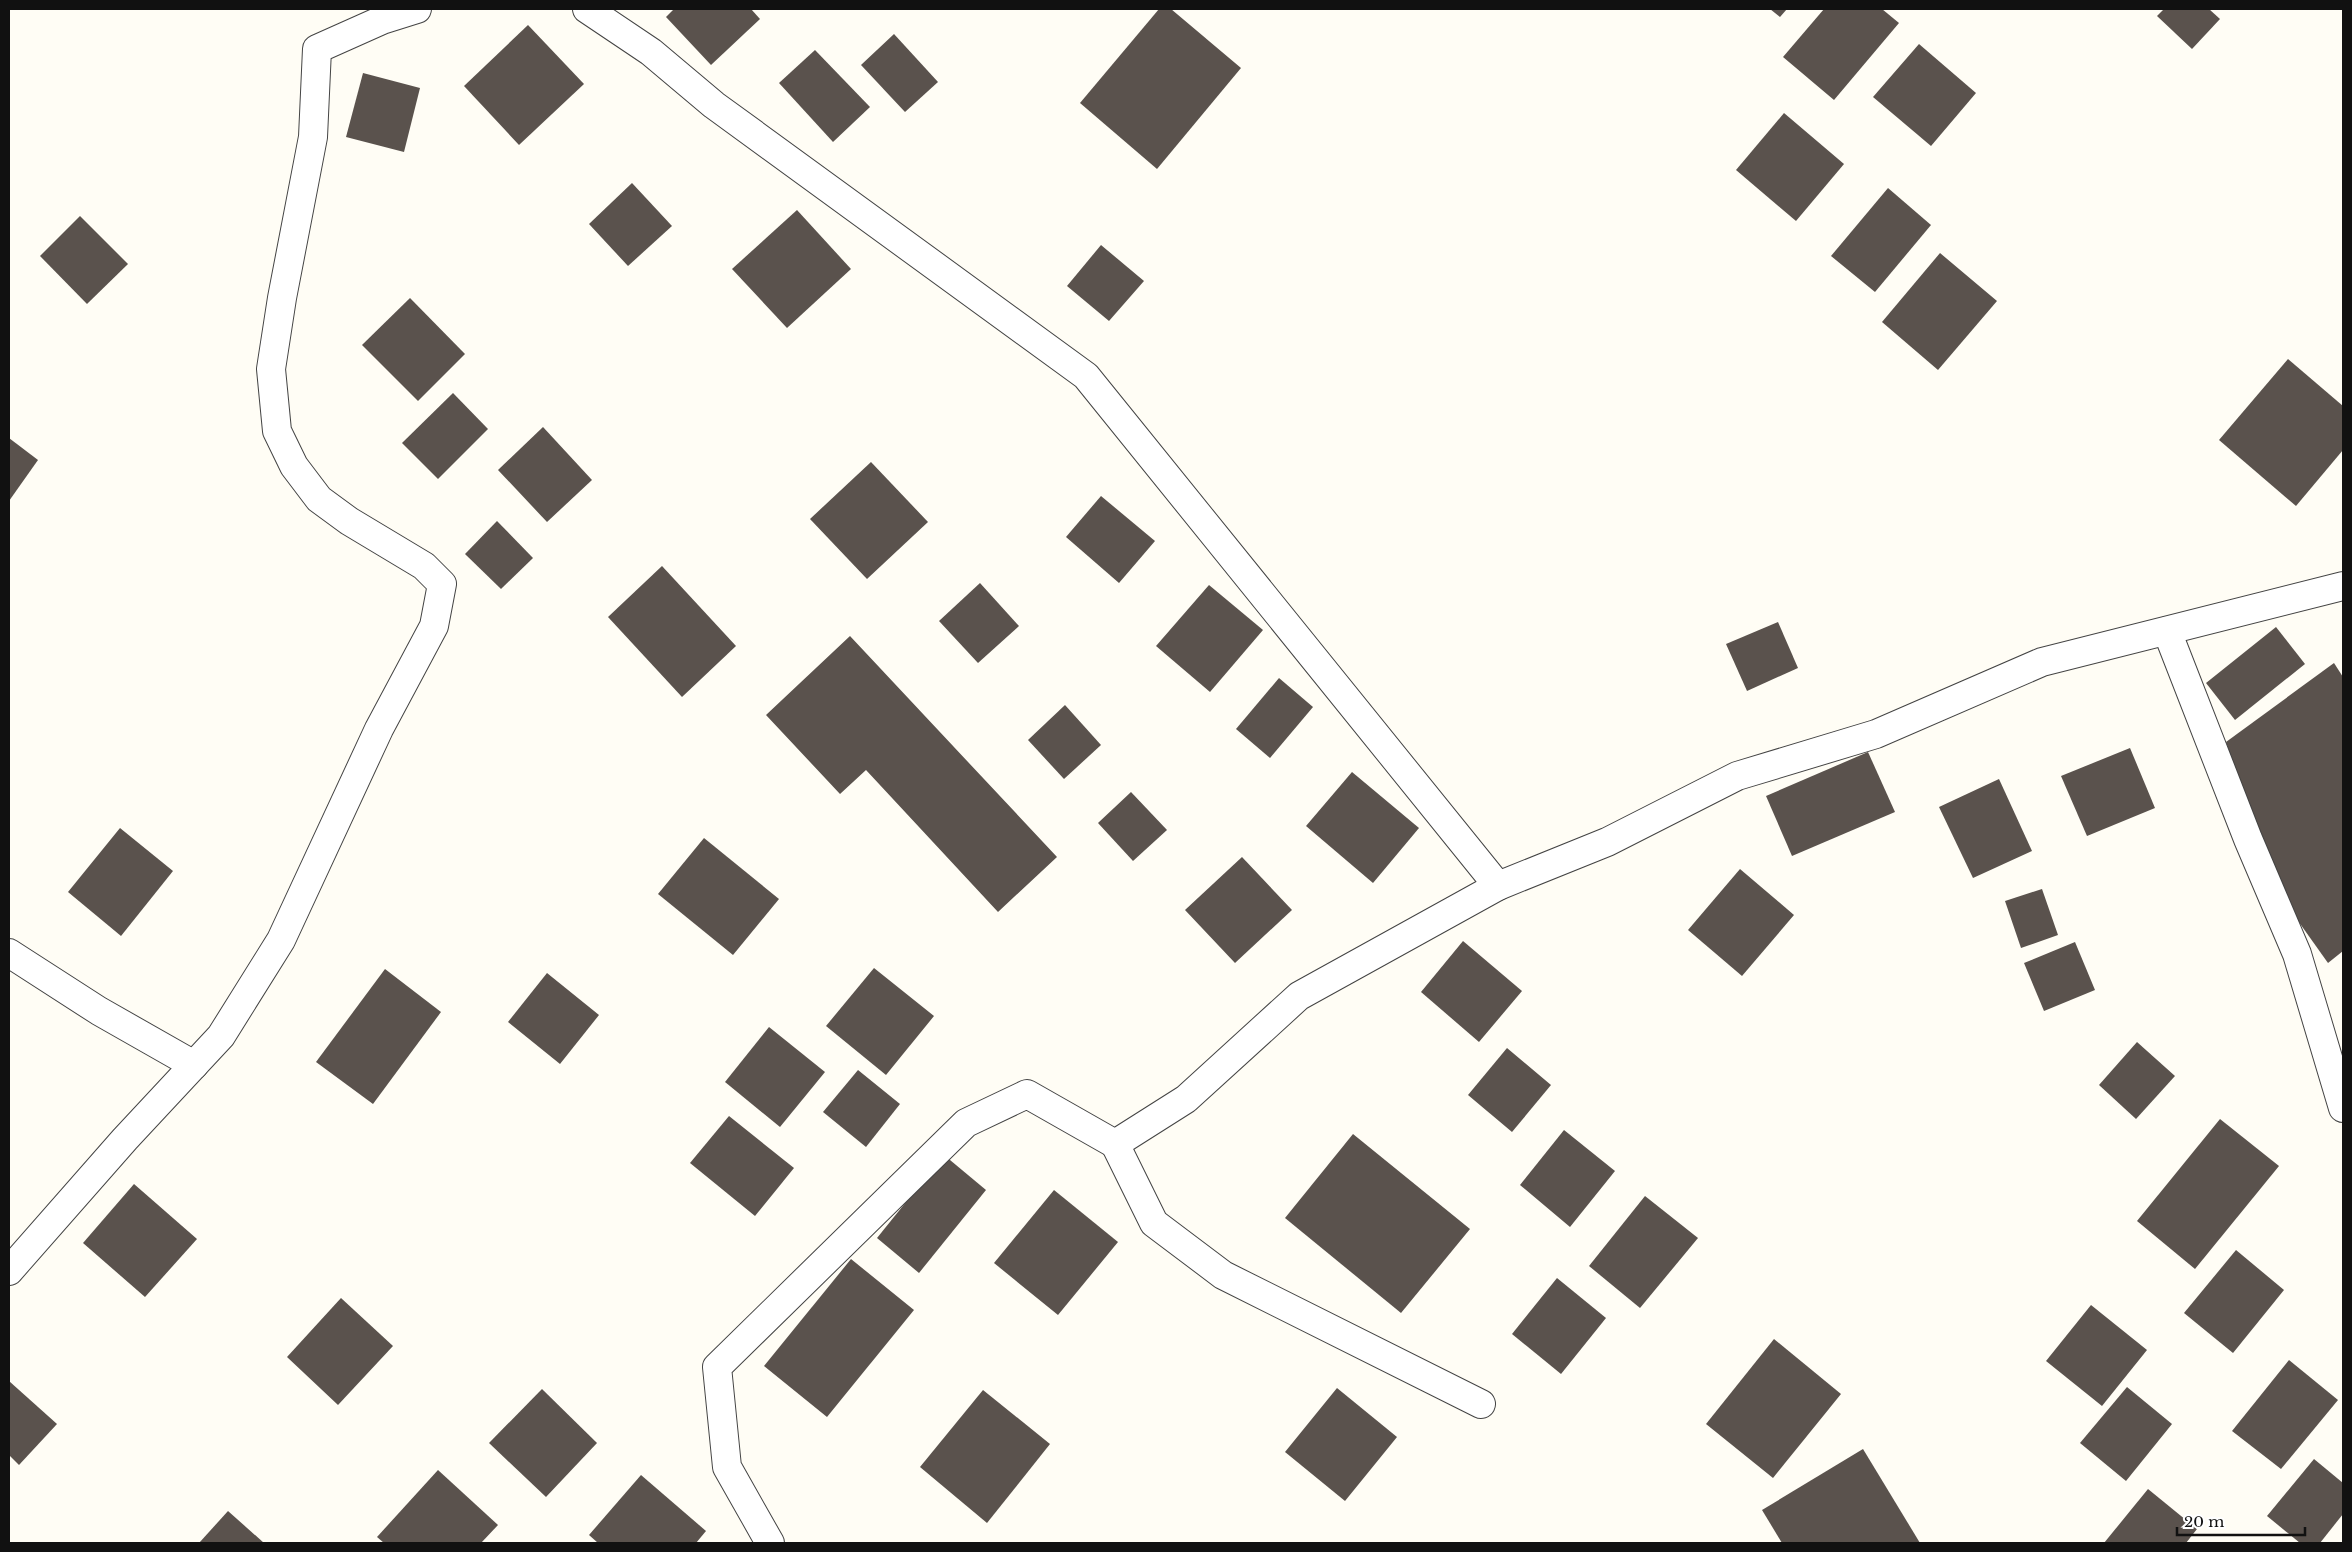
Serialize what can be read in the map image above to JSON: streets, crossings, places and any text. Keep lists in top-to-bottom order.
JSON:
{
  "scale_bar": "20 m"
}
